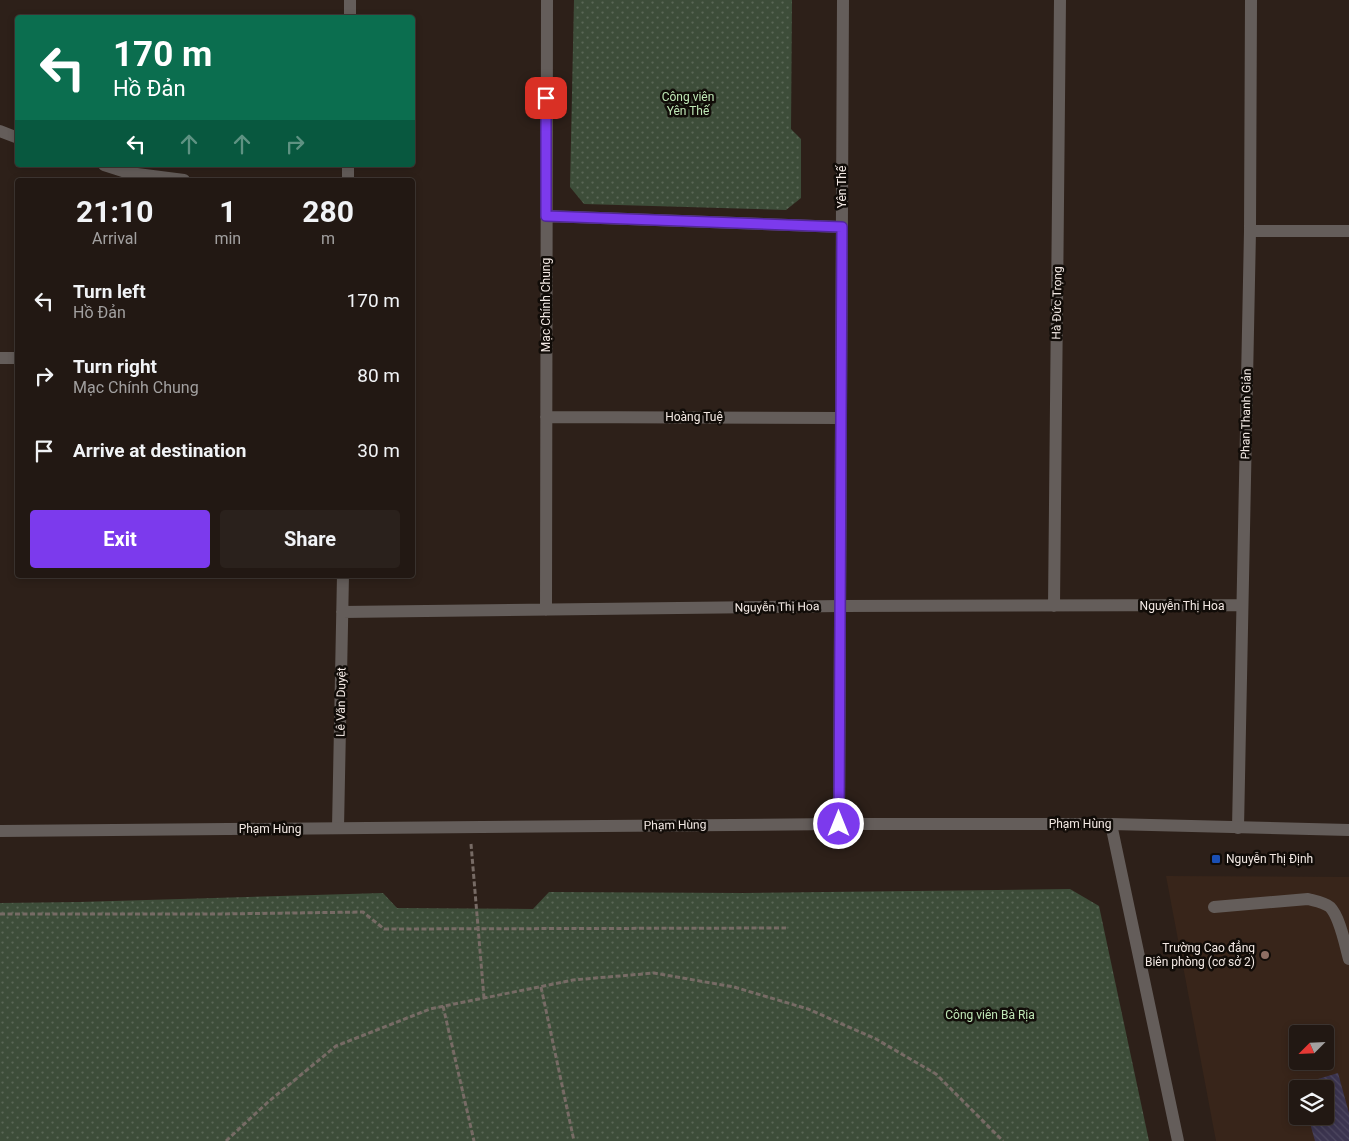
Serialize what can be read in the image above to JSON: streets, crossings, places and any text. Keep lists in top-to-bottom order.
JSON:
{
  "streets": {
    "street": [
      "Yên Thế",
      "Hà Đức Trọng",
      "Mạc Chính Chung",
      "Phan Thanh Giản",
      "Hoàng Tuệ",
      "Nguyễn Thị Hoa",
      "Lê Văn Duyệt",
      "Phạm Hùng"
    ]
  },
  "crossings": [
    ["Yên Thế", "Hoàng Tuệ"],
    ["Yên Thế", "Nguyễn Thị Hoa"],
    ["Yên Thế", "Phạm Hùng"],
    ["Hà Đức Trọng", "Nguyễn Thị Hoa"],
    ["Mạc Chính Chung", "Hoàng Tuệ"],
    ["Mạc Chính Chung", "Nguyễn Thị Hoa"],
    ["Phan Thanh Giản", "Nguyễn Thị Hoa"],
    ["Phan Thanh Giản", "Phạm Hùng"],
    ["Nguyễn Thị Hoa", "Lê Văn Duyệt"],
    ["Lê Văn Duyệt", "Phạm Hùng"]
  ],
  "parks": ["Công viên Yên Thế", "Công viên Bà Rịa"],
  "places": {
    "transit": ["Nguyễn Thị Định"],
    "other": ["Trường Cao đẳng Biên phòng (cơ sở 2)"]
  },
  "north": "bottom left",
  "page": {
    "turn": ["170 m", "Hồ Đản"],
    "eta": [
      "21:10",
      "Arrival",
      "1",
      "min",
      "280",
      "m"
    ],
    "list": [
      {
        "name": "Turn left",
        "note": "Hồ Đản",
        "value": "170 m"
      },
      {
        "name": "Turn right",
        "note": "Mạc Chính Chung",
        "value": "80 m"
      },
      {
        "name": "Arrive at destination",
        "value": "30 m"
      }
    ],
    "buttons": ["Exit", "Share"]
  }
}
